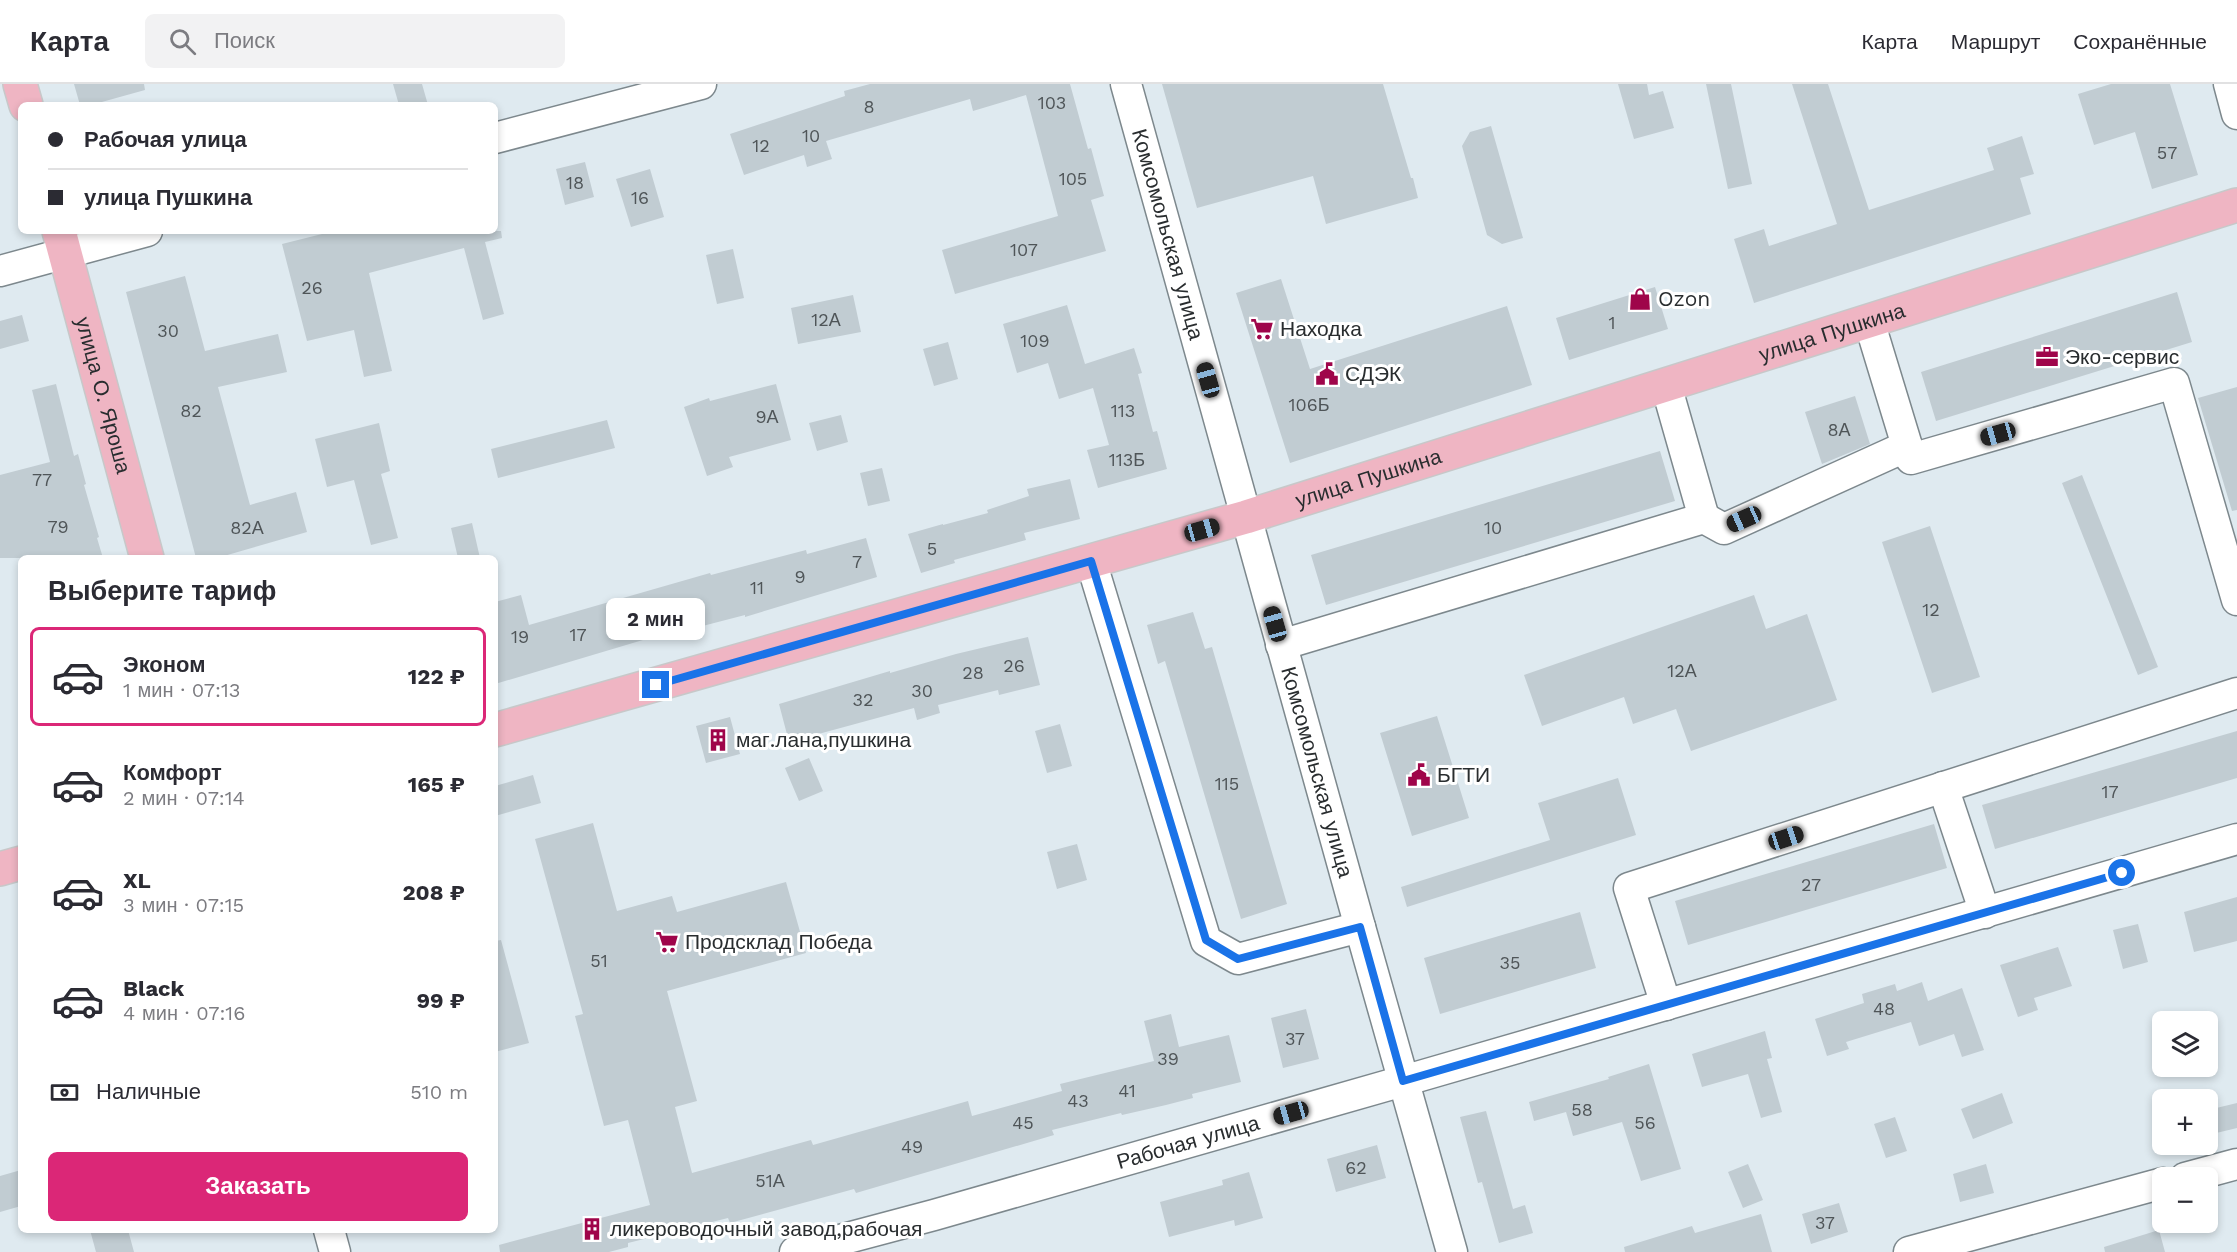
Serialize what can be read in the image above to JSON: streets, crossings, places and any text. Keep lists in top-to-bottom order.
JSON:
{
  "streets": {
    "main road": ["улица Пушкина", "улица О. Яроша"],
    "street": ["Комсомольская улица", "Рабочая улица"]
  },
  "crossings": [
    ["Комсомольская улица", "улица Пушкина"],
    ["Комсомольская улица", "Рабочая улица"]
  ],
  "places": {
    "shop": ["Ozon"],
    "supermarket": ["Находка", "Продсклад Победа"],
    "office": ["Эко-сервис"],
    "public building": ["СДЭК", "БГТИ"],
    "building": ["маг.лана,пушкина", "ликероводочный завод,рабочая"]
  },
  "house_numbers": [
    "103",
    "8",
    "10",
    "12",
    "57",
    "105",
    "18",
    "16",
    "107",
    "26",
    "12А",
    "1",
    "30",
    "109",
    "106Б",
    "82",
    "113",
    "9А",
    "8А",
    "113Б",
    "77",
    "79",
    "82А",
    "10",
    "5",
    "7",
    "9",
    "11",
    "12",
    "17",
    "19",
    "26",
    "12А",
    "28",
    "30",
    "32",
    "115",
    "17",
    "27",
    "51",
    "35",
    "48",
    "37",
    "39",
    "41",
    "43",
    "58",
    "45",
    "56",
    "49",
    "62",
    "51А",
    "37"
  ],
  "page": {
    "header": "Карта",
    "search": "Поиск",
    "nav": ["Карта", "Маршрут", "Сохранённые"],
    "banner": ["Рабочая улица", "улица Пушкина"],
    "heading": "Выберите тариф",
    "bubble": "2 мин",
    "list": [
      {
        "name": "Эконом",
        "note": "1 мин · 07:13",
        "value": "122 ₽"
      },
      {
        "name": "Комфорт",
        "note": "2 мин · 07:14",
        "value": "165 ₽"
      },
      {
        "name": "XL",
        "note": "3 мин · 07:15",
        "value": "208 ₽"
      },
      {
        "name": "Black",
        "note": "4 мин · 07:16",
        "value": "99 ₽"
      }
    ],
    "map_buttons": ["+", "−"],
    "pay": ["Наличные", "510 m"],
    "buttons": "Заказать"
  }
}
